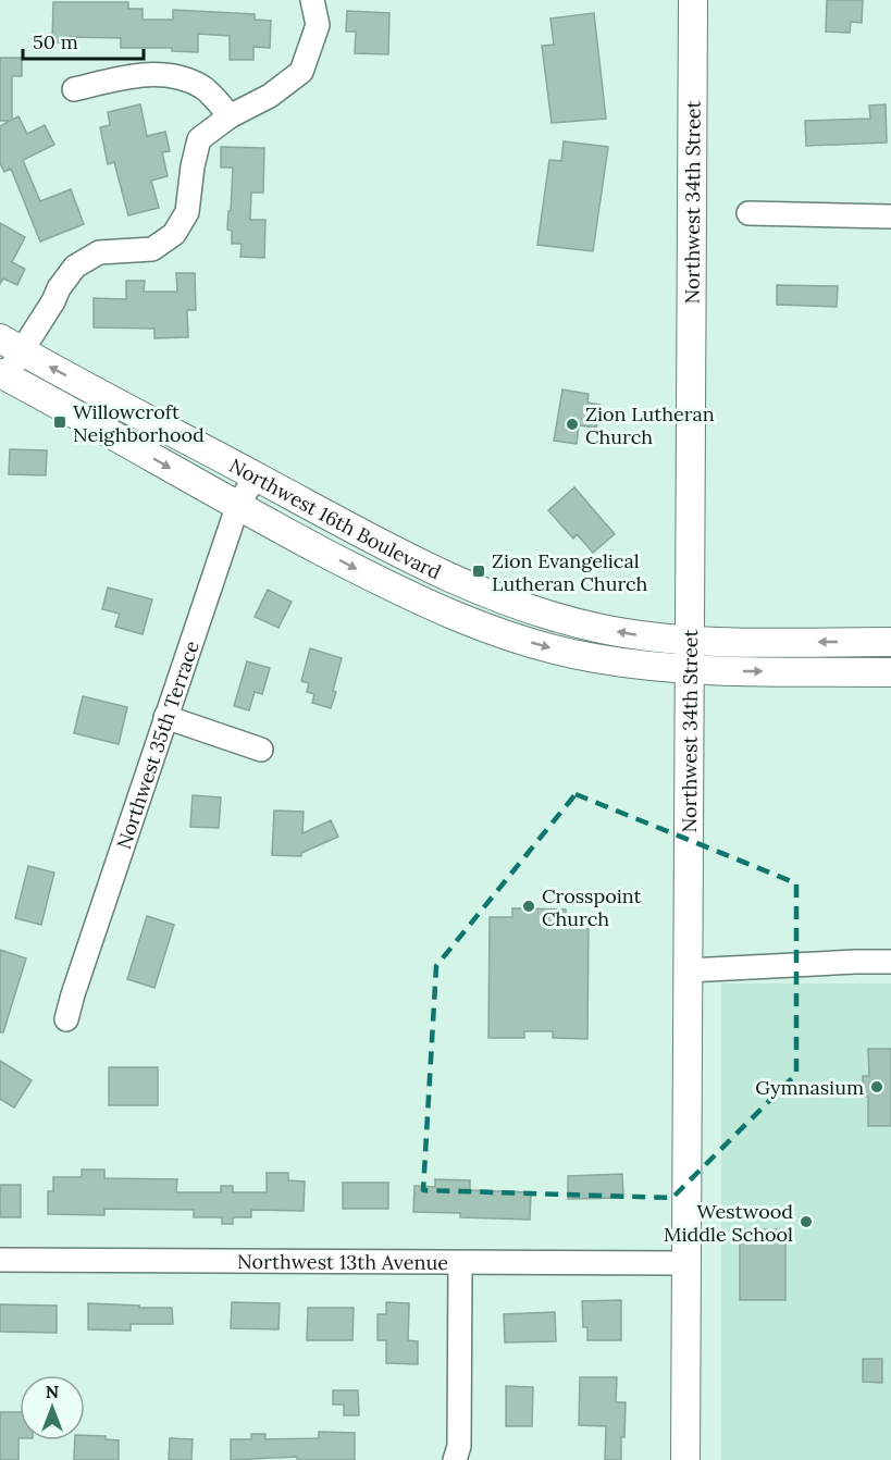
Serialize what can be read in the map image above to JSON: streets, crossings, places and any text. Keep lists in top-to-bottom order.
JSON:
{
  "streets": {
    "main road": ["Northwest 34th Street", "Northwest 16th Boulevard"],
    "street": ["Northwest 35th Terrace", "Northwest 13th Avenue"]
  },
  "crossings": [
    ["Northwest 34th Street", "Northwest 16th Boulevard"],
    ["Northwest 34th Street", "Northwest 13th Avenue"],
    ["Northwest 16th Boulevard", "Northwest 35th Terrace"]
  ],
  "places": {
    "transit": ["Willowcroft Neighborhood", "Zion Evangelical Lutheran Church"],
    "other": [
      "Zion Lutheran Church",
      "Crosspoint Church",
      "Gymnasium",
      "Westwood Middle School"
    ]
  },
  "scale_bar": "50 m",
  "north": "top"
}
